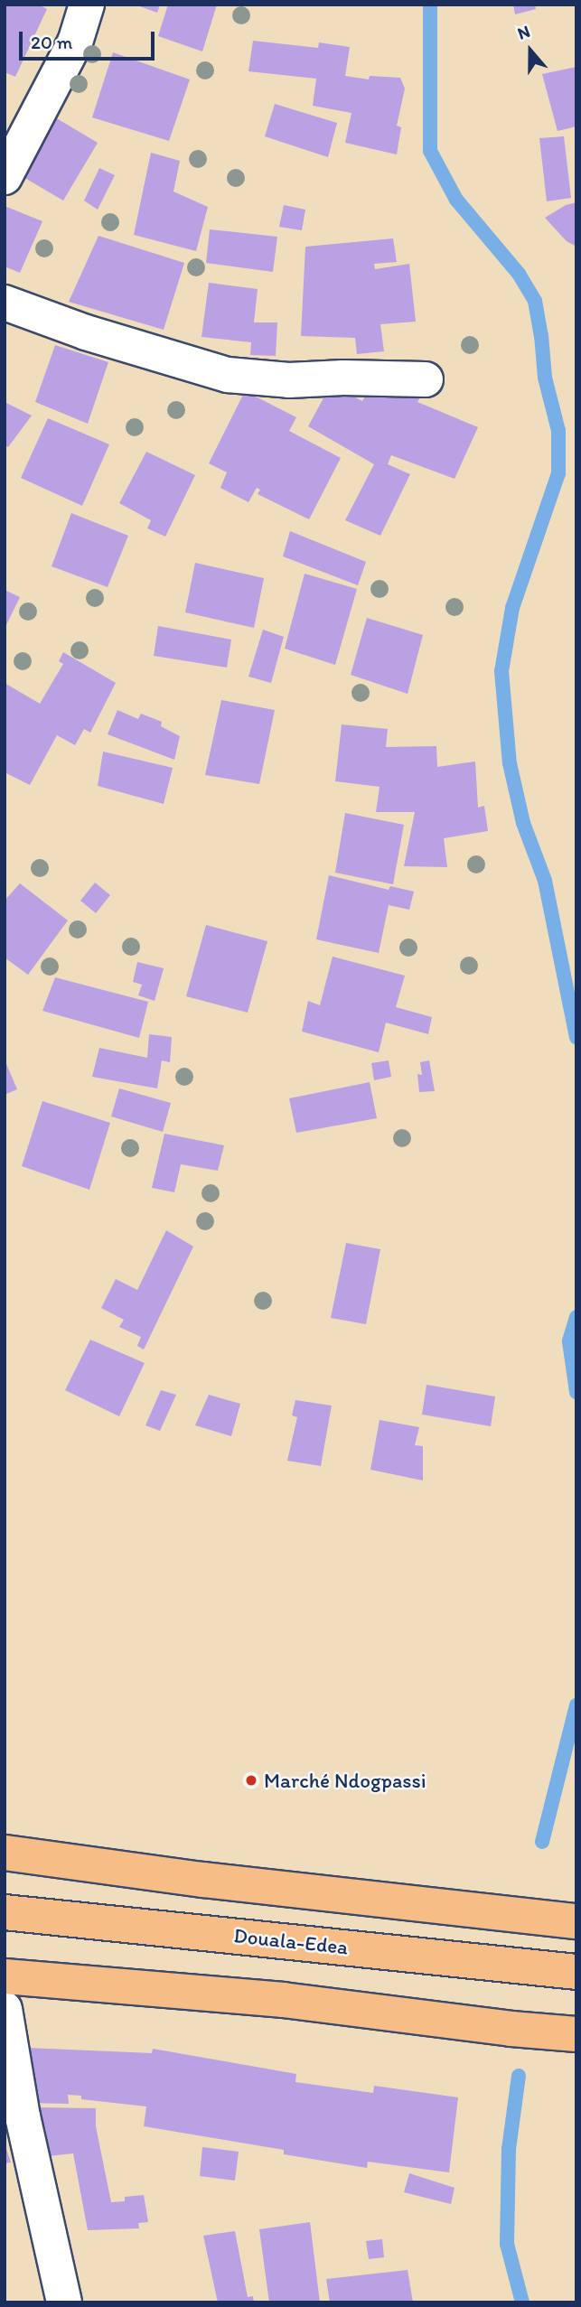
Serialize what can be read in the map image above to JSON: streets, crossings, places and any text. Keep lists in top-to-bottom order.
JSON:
{
  "streets": {
    "main road": ["Douala-Edea"]
  },
  "places": ["Marché Ndogpassi"],
  "scale_bar": "20 m",
  "north": "top"
}
